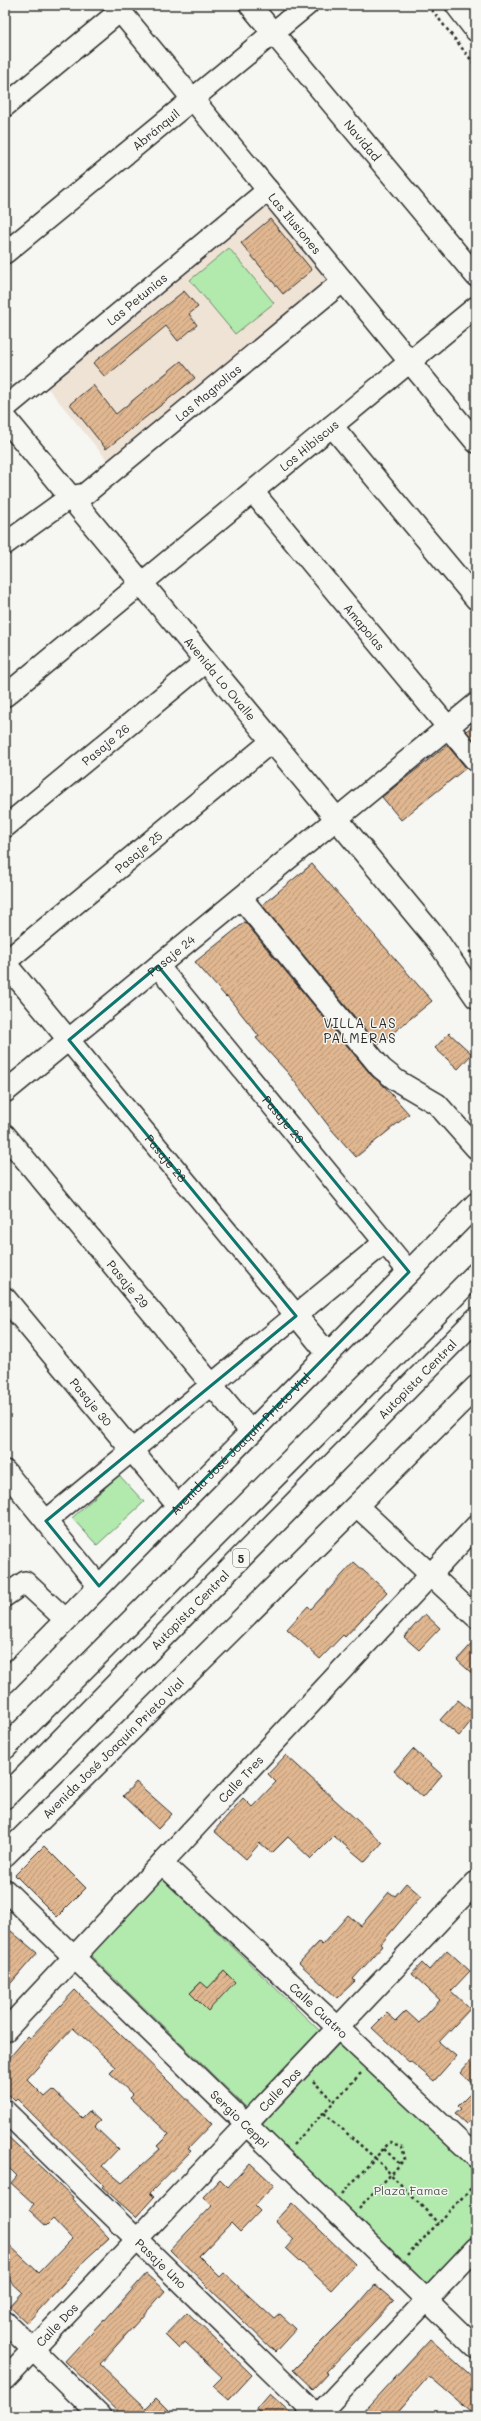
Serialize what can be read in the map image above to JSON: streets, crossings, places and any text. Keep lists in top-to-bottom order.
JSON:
{
  "streets": {
    "main road": [
      "Avenida Lo Ovalle",
      "Autopista Central",
      "Avenida José Joaquín Prieto Vial",
      "5"
    ],
    "street": [
      "Abránquil",
      "Navidad",
      "Las Ilusiones",
      "Las Petunias",
      "Las Magnolias",
      "Los Hibiscus",
      "Amapolas",
      "Pasaje 26",
      "Pasaje 25",
      "Pasaje 24",
      "Pasaje 23",
      "Pasaje 28",
      "Pasaje 29",
      "Pasaje 30",
      "Calle Tres",
      "Calle Cuatro",
      "Calle Dos",
      "Sergio Ceppi",
      "Pasaje Uno"
    ]
  },
  "crossings": [
    ["Abránquil", "Navidad"],
    ["Abránquil", "Las Ilusiones"],
    ["Las Ilusiones", "Las Petunias"],
    ["Las Ilusiones", "Las Magnolias"],
    ["Las Ilusiones", "Los Hibiscus"],
    ["Las Magnolias", "Avenida Lo Ovalle"],
    ["Los Hibiscus", "Amapolas"],
    ["Los Hibiscus", "Avenida Lo Ovalle"],
    ["Amapolas", "Pasaje 24"],
    ["Avenida Lo Ovalle", "Pasaje 26"],
    ["Avenida Lo Ovalle", "Pasaje 25"],
    ["Avenida Lo Ovalle", "Pasaje 24"],
    ["Pasaje 25", "Pasaje 28"],
    ["Pasaje 24", "Pasaje 23"],
    ["Pasaje 24", "Pasaje 28"],
    ["Pasaje 23", "Avenida José Joaquín Prieto Vial"],
    ["Pasaje 28", "Avenida José Joaquín Prieto Vial"],
    ["Pasaje 29", "Avenida José Joaquín Prieto Vial"],
    ["Pasaje 30", "Avenida José Joaquín Prieto Vial"],
    ["Calle Tres", "Calle Cuatro"],
    ["Calle Tres", "Sergio Ceppi"],
    ["Calle Cuatro", "Calle Dos"],
    ["Calle Dos", "Sergio Ceppi"],
    ["Calle Dos", "Pasaje Uno"]
  ],
  "districts": ["VILLA LAS PALMERAS"],
  "parks": ["Plaza Famae"]
}
